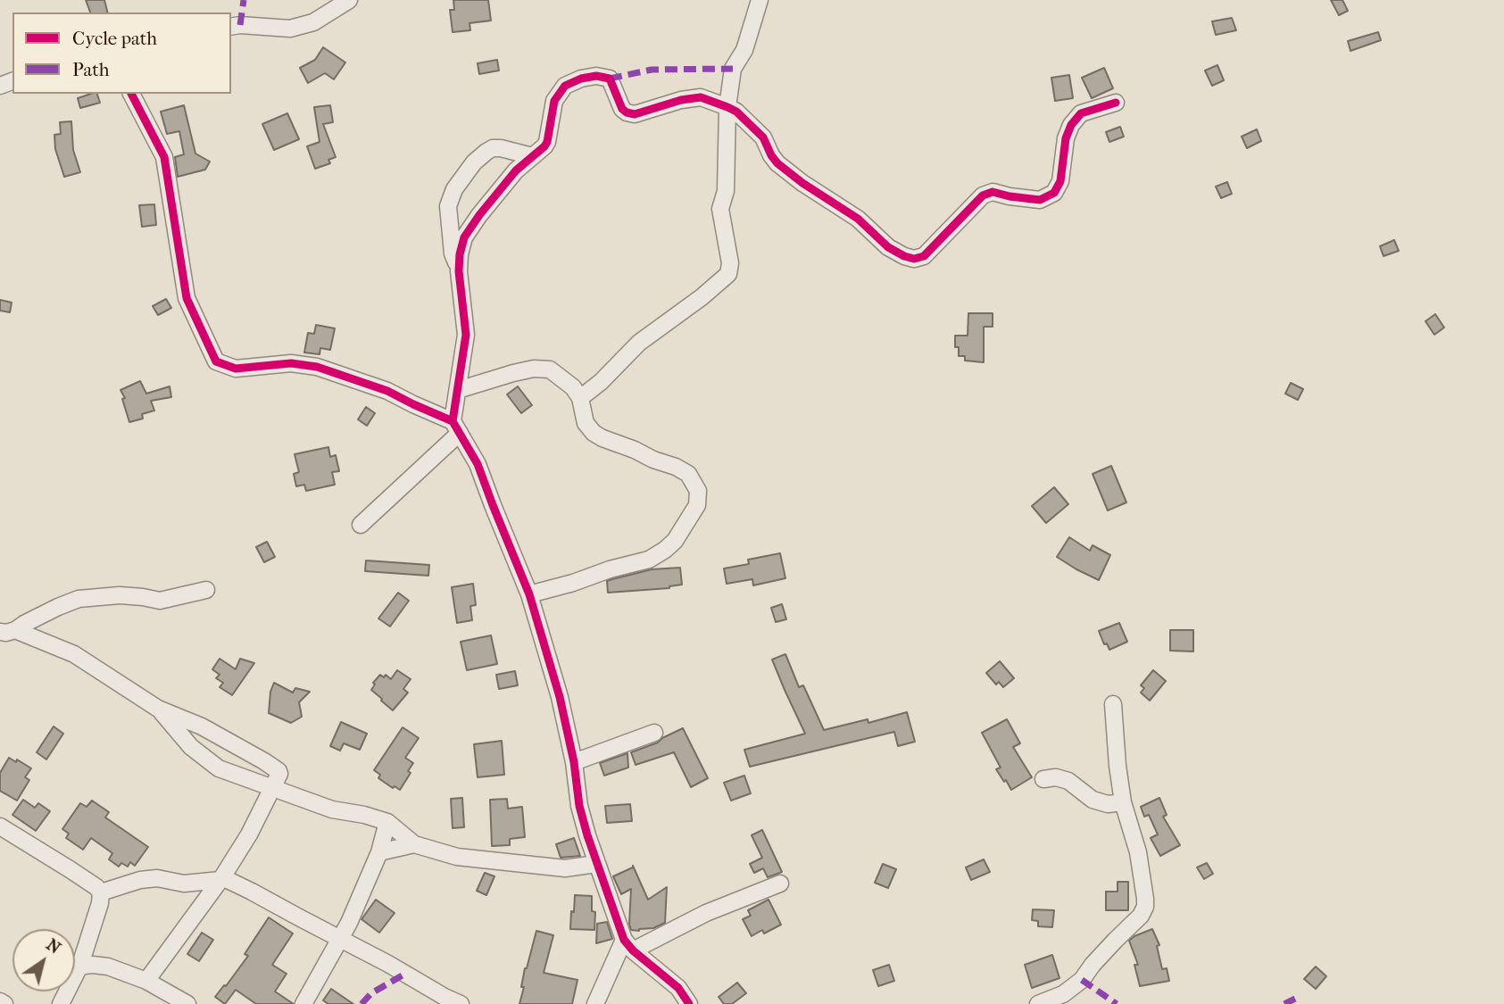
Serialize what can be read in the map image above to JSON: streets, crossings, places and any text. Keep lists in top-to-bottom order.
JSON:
{
  "legend": ["Cycle path", "Path"],
  "north": "top right"
}
